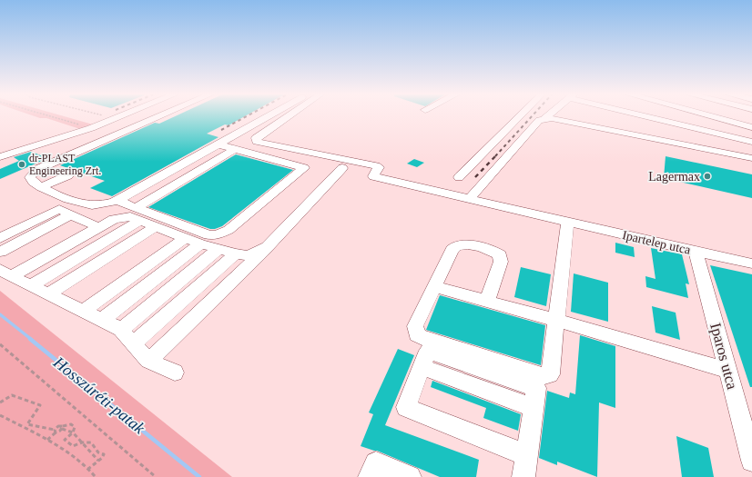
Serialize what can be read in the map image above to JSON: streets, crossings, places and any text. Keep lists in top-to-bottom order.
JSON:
{
  "streets": {
    "street": ["Ipartelep utca", "Iparos utca"]
  },
  "crossings": [
    ["Ipartelep utca", "Iparos utca"]
  ],
  "water": ["Hosszúréti-patak"],
  "places": ["dr-PLAST Engineering Zrt.", "Lagermax"]
}
